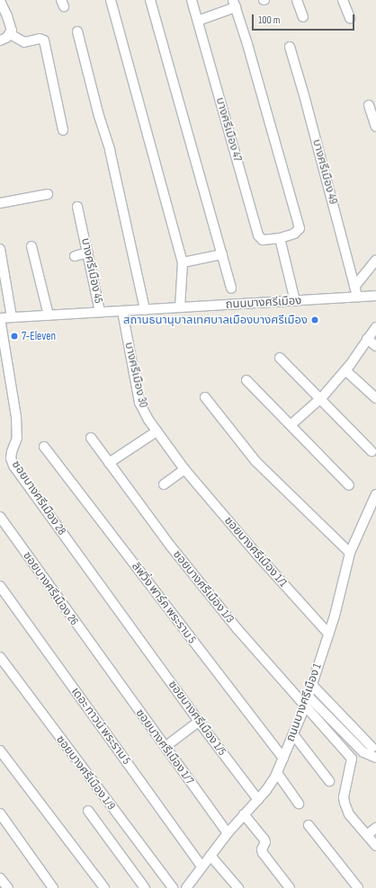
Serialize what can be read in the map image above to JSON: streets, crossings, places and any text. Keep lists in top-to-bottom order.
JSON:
{
  "streets": {
    "street": [
      "บางศรีเมือง 47",
      "บางศรีเมือง 49",
      "บางศรีเมือง 45",
      "ถนนบางศรีเมือง",
      "บางศรีเมือง 30",
      "ซอยบางศรีเมือง 28",
      "ซอยบางศรีเมือง 1/1",
      "ซอยบางศรีเมือง 1/3",
      "ซอยบางศรีเมือง 26",
      "ลิฟวิ่ง พาร์ค พระราม 5",
      "ถนนบางศรีเมือง 1",
      "ซอยบางศรีเมือง 1/5",
      "เดอะ ทาวน์ พระราม 5",
      "ซอยบางศรีเมือง 1/7",
      "ซอยบางศรีเมือง 1/9"
    ]
  },
  "crossings": [
    ["บางศรีเมือง 49", "ถนนบางศรีเมือง"],
    ["บางศรีเมือง 45", "ถนนบางศรีเมือง"],
    ["ถนนบางศรีเมือง", "บางศรีเมือง 30"],
    ["ถนนบางศรีเมือง", "ซอยบางศรีเมือง 28"],
    ["บางศรีเมือง 30", "ซอยบางศรีเมือง 1/1"],
    ["ซอยบางศรีเมือง 28", "ซอยบางศรีเมือง 1/5"],
    ["ซอยบางศรีเมือง 1/1", "ถนนบางศรีเมือง 1"],
    ["ซอยบางศรีเมือง 1/3", "ถนนบางศรีเมือง 1"],
    ["ซอยบางศรีเมือง 26", "ซอยบางศรีเมือง 1/7"],
    ["ลิฟวิ่ง พาร์ค พระราม 5", "ถนนบางศรีเมือง 1"],
    ["ถนนบางศรีเมือง 1", "ซอยบางศรีเมือง 1/5"],
    ["ถนนบางศรีเมือง 1", "เดอะ ทาวน์ พระราม 5"],
    ["ถนนบางศรีเมือง 1", "ซอยบางศรีเมือง 1/7"]
  ],
  "places": ["สถานธนานุบาลเทศบาลเมืองบางศรีเมือง", "7-Eleven"],
  "scale_bar": "100 m"
}
